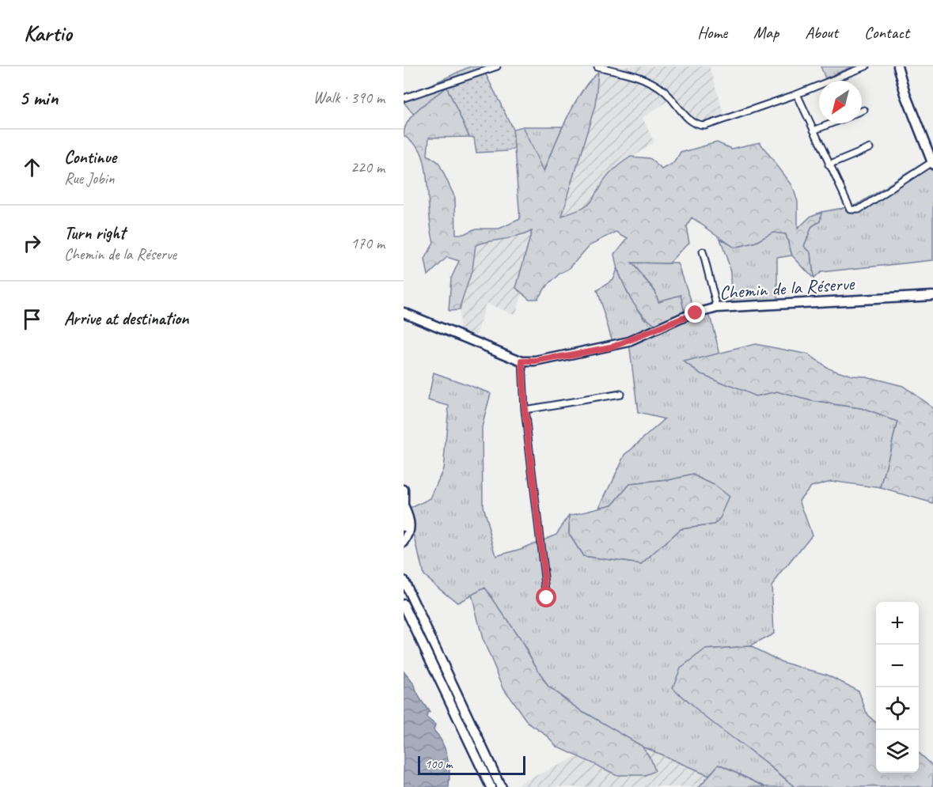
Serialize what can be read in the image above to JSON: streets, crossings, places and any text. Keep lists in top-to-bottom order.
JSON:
{
  "streets": {
    "street": ["Chemin de la Réserve"]
  },
  "scale_bar": "100 m",
  "north": "bottom left",
  "page": {
    "header": "Kartio",
    "nav": [
      "Home",
      "Map",
      "About",
      "Contact"
    ],
    "heading": ["5 min", "Walk · 390 m"],
    "list": [
      ["Continue", "Rue Jobin", "220 m"],
      ["Turn right", "Chemin de la Réserve", "170 m"],
      "Arrive at destination"
    ],
    "map_buttons": ["+", "−"],
    "scale": "100 m"
  }
}
